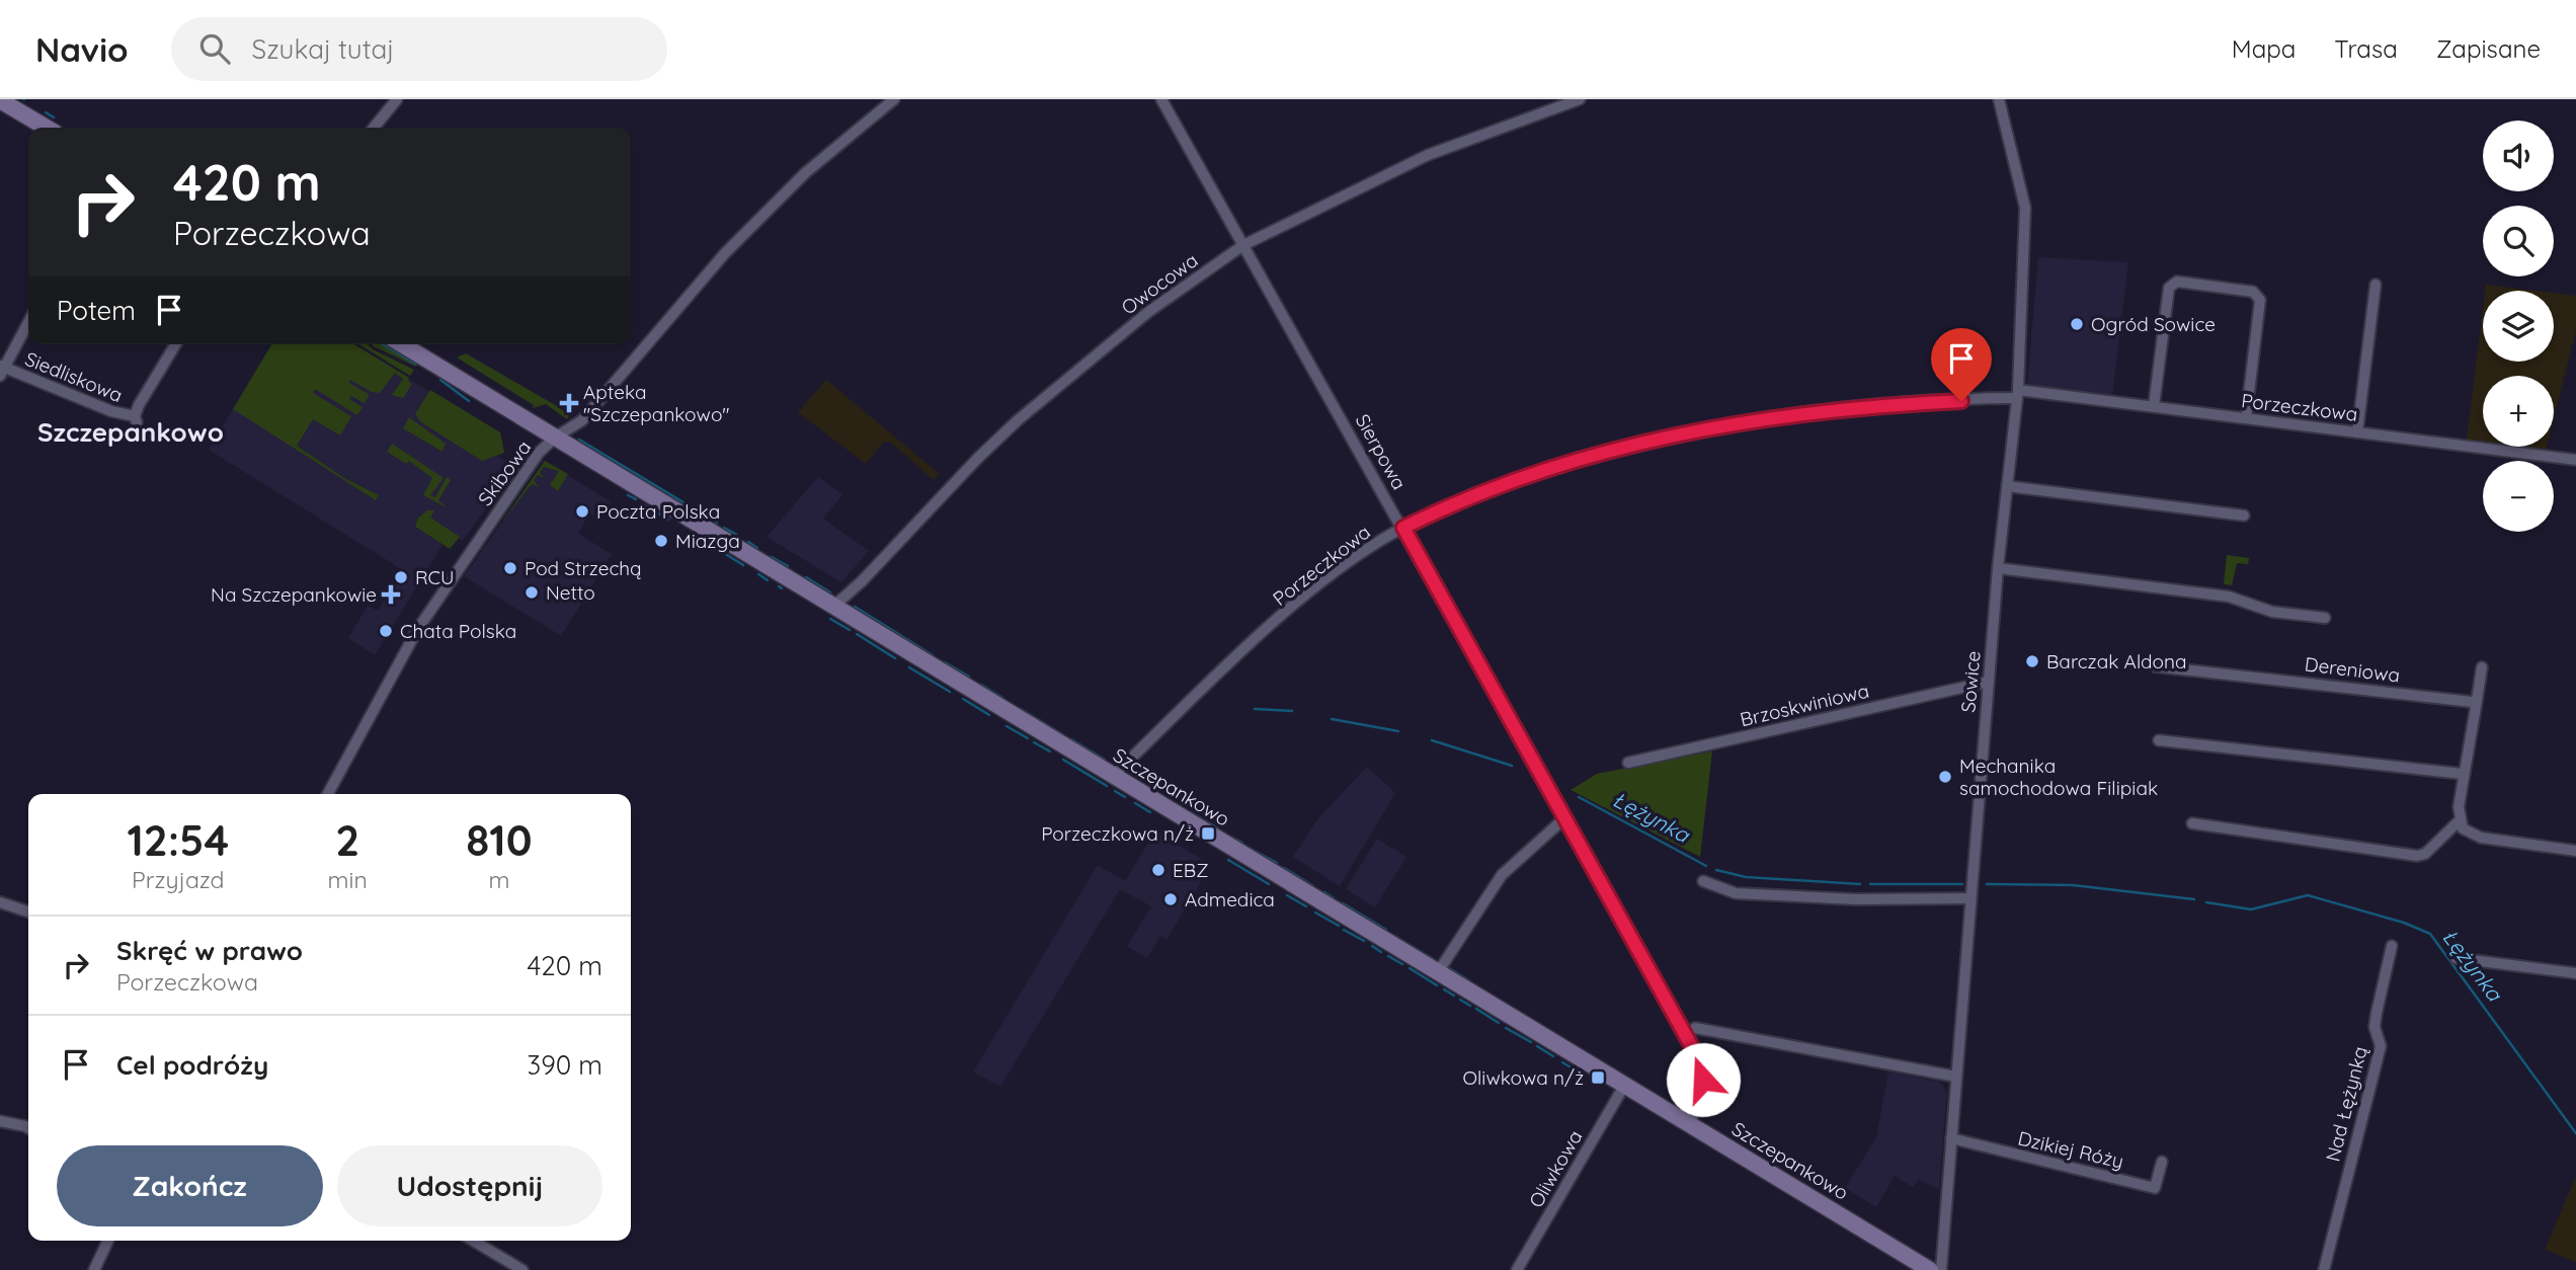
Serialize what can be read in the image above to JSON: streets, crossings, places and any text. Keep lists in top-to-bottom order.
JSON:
{
  "streets": {
    "street": [
      "Owocowa",
      "Siedliskowa",
      "Porzeczkowa",
      "Sierpowa",
      "Skibowa",
      "Dereniowa",
      "Sowice",
      "Brzoskwiniowa",
      "Szczepankowo",
      "Nad Łężynką",
      "Dzikiej Róży",
      "Oliwkowa"
    ]
  },
  "crossings": [
    ["Owocowa", "Sierpowa"],
    ["Owocowa", "Szczepankowo"],
    ["Porzeczkowa", "Sierpowa"],
    ["Porzeczkowa", "Sowice"],
    ["Porzeczkowa", "Szczepankowo"],
    ["Sierpowa", "Szczepankowo"],
    ["Skibowa", "Szczepankowo"],
    ["Sowice", "Brzoskwiniowa"],
    ["Sowice", "Dzikiej Róży"],
    ["Szczepankowo", "Oliwkowa"]
  ],
  "districts": ["Szczepankowo"],
  "water": ["Łężynka"],
  "places": {
    "other": [
      "Ogród Sowice",
      "Poczta Polska",
      "Miazga",
      "Pod Strzechą",
      "RCU",
      "Netto",
      "Chata Polska",
      "Barczak Aldona",
      "Mechanika samochodowa Filipiak",
      "EBZ",
      "Admedica"
    ],
    "health": ["Apteka \"Szczepankowo\"", "Na Szczepankowie"],
    "transit": ["Porzeczkowa n/ż", "Oliwkowa n/ż"]
  },
  "page": {
    "header": "Navio",
    "search": "Szukaj tutaj",
    "nav": ["Mapa", "Trasa", "Zapisane"],
    "map_buttons": ["+", "−"],
    "turn": ["420 m", "Porzeczkowa"],
    "then": "Potem",
    "eta": [
      "12:54",
      "Przyjazd",
      "2",
      "min",
      "810",
      "m"
    ],
    "list": [
      {
        "name": "Skręć w prawo",
        "note": "Porzeczkowa",
        "value": "420 m"
      },
      {
        "name": "Cel podróży",
        "value": "390 m"
      }
    ],
    "buttons": ["Zakończ", "Udostępnij"]
  }
}
